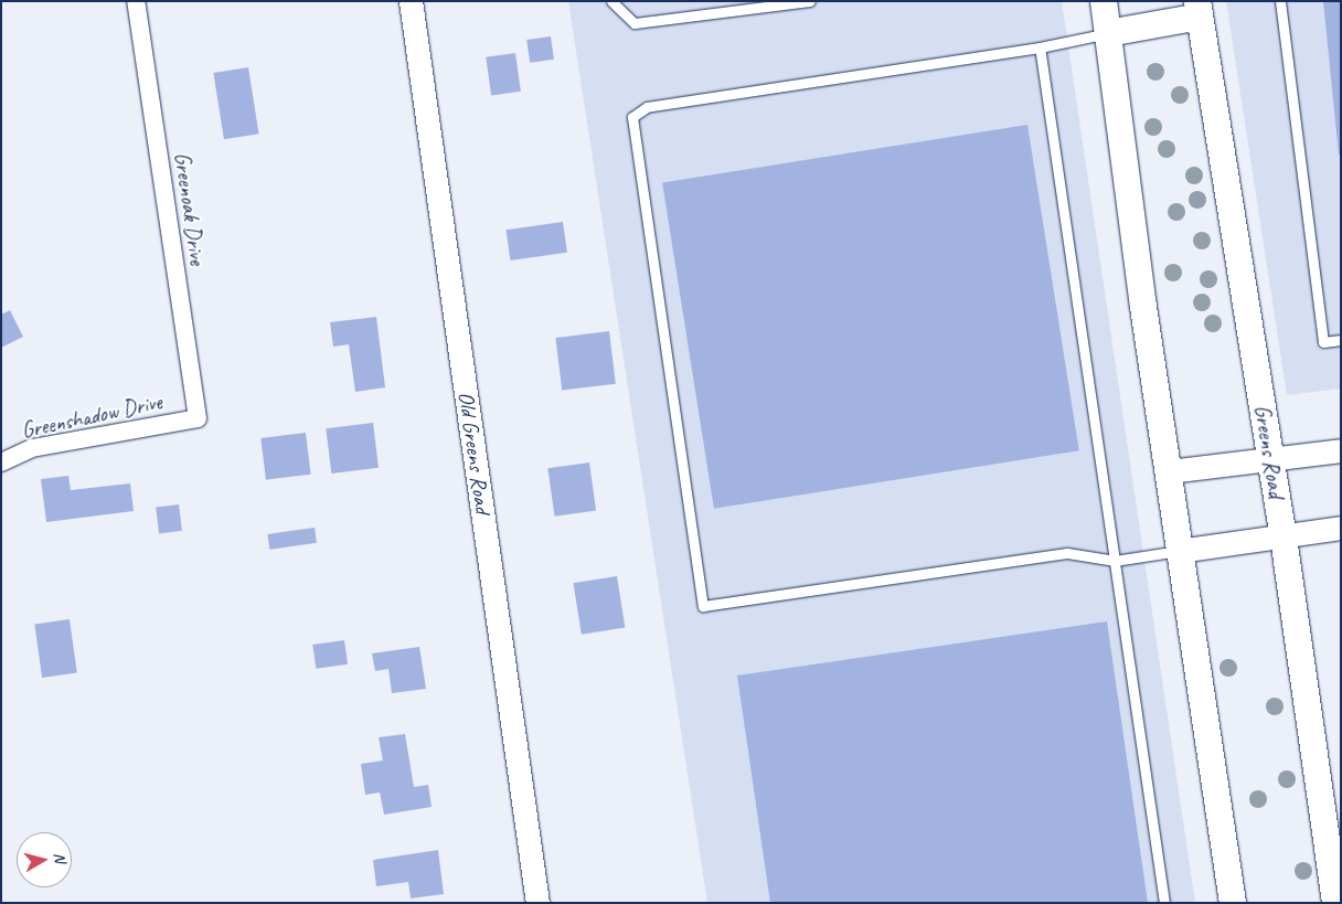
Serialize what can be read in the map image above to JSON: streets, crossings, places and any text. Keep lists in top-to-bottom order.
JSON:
{
  "streets": {
    "main road": ["Greens Road"],
    "street": ["Greenoak Drive", "Greenshadow Drive", "Old Greens Road"]
  },
  "crossings": [
    ["Greenoak Drive", "Greenshadow Drive"]
  ],
  "north": "right"
}
